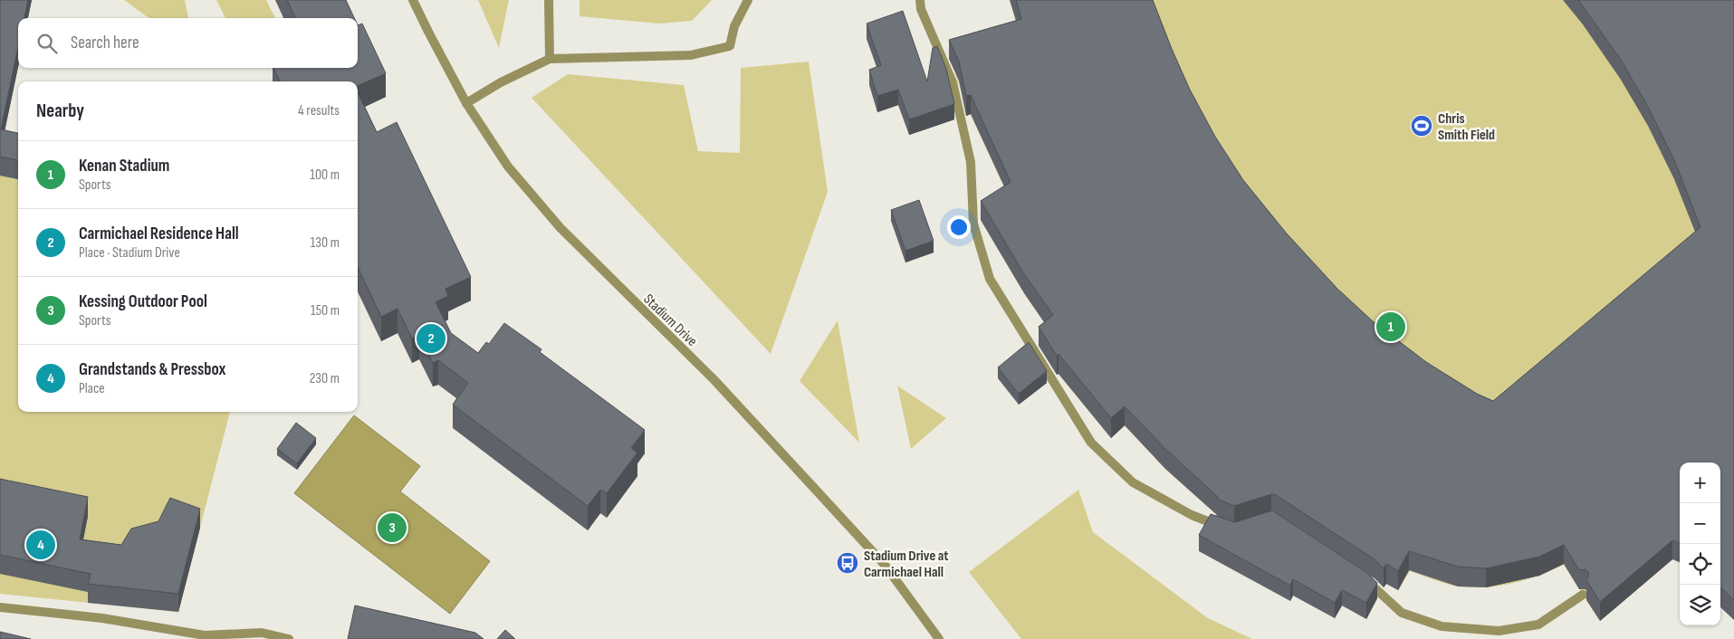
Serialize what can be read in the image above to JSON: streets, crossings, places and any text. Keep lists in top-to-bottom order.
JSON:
{
  "streets": {
    "street": ["Stadium Drive"]
  },
  "places": {
    "sports": ["Chris Smith Field"],
    "bus stop": ["Stadium Drive at Carmichael Hall"]
  },
  "page": {
    "search": "Search here",
    "heading": ["Nearby", "4 results"],
    "list": [
      {
        "mark": "1",
        "name": "Kenan Stadium",
        "note": "Sports",
        "value": "100 m"
      },
      {
        "mark": "2",
        "name": "Carmichael Residence Hall",
        "note": "Place · Stadium Drive",
        "value": "130 m"
      },
      {
        "mark": "3",
        "name": "Kessing Outdoor Pool",
        "note": "Sports",
        "value": "150 m"
      },
      {
        "mark": "4",
        "name": "Grandstands & Pressbox",
        "note": "Place",
        "value": "230 m"
      }
    ],
    "pins": [
      "1",
      "2",
      "3",
      "4"
    ],
    "map_buttons": ["+", "−"]
  }
}
